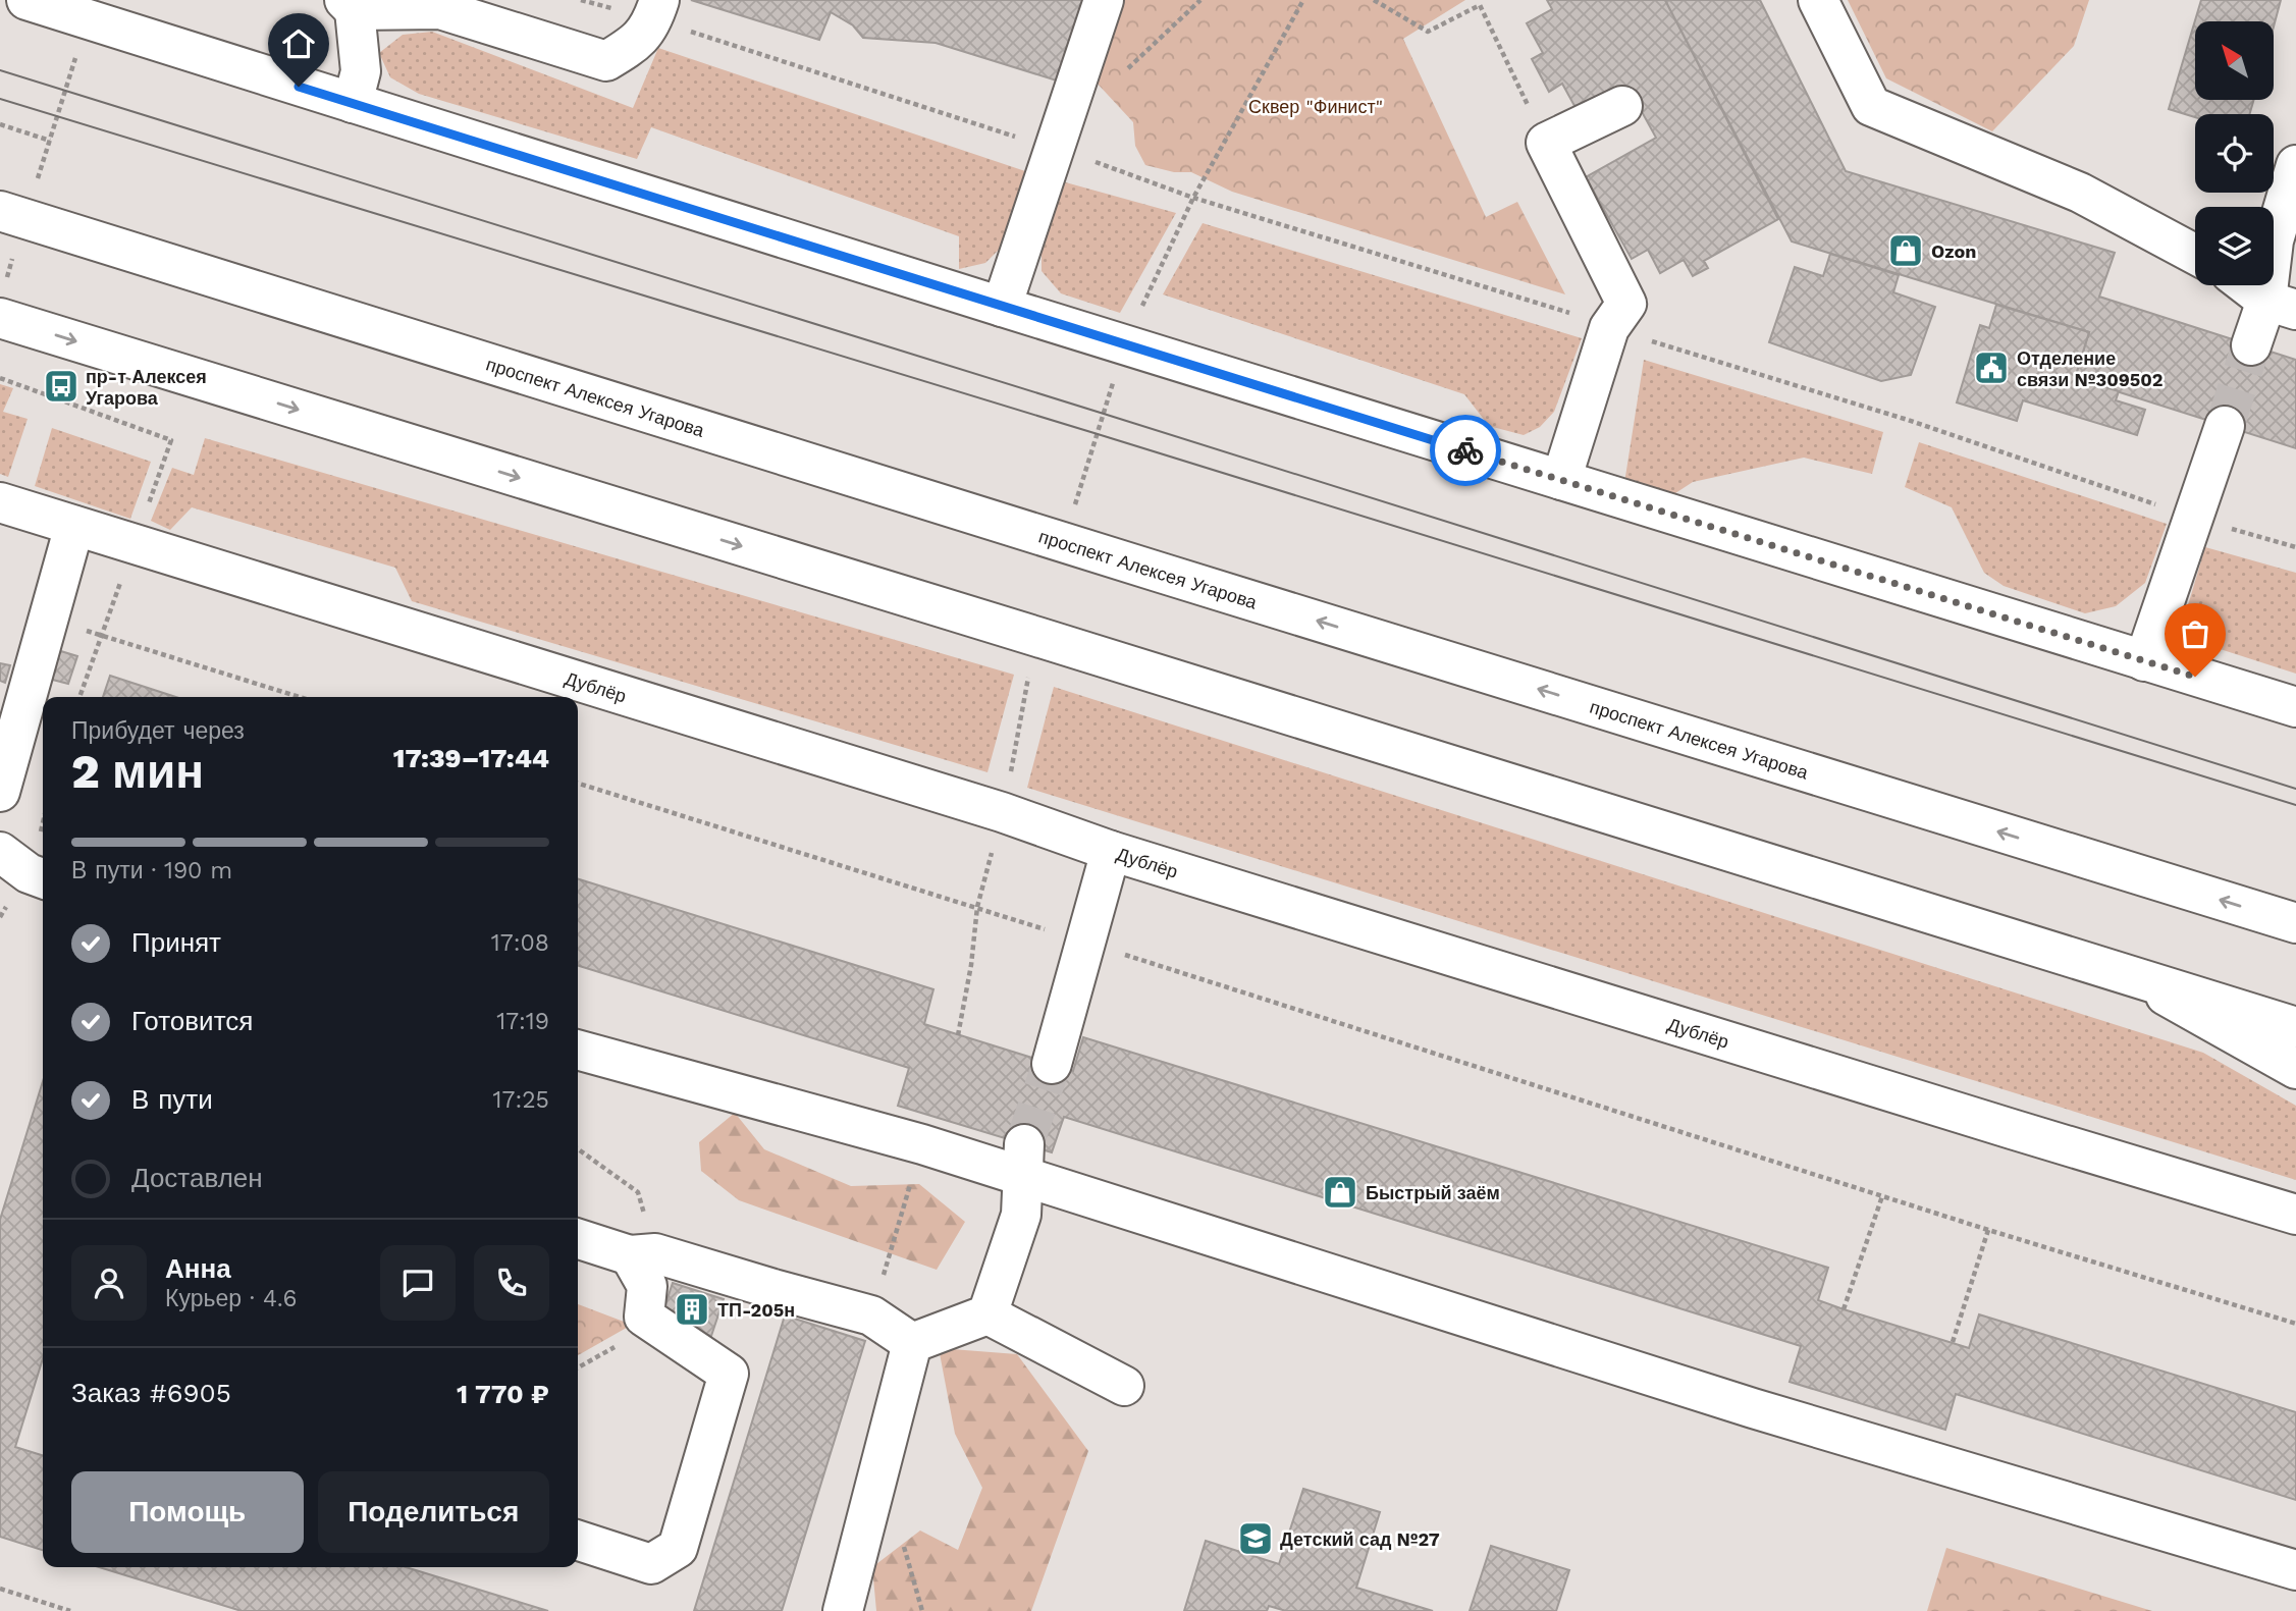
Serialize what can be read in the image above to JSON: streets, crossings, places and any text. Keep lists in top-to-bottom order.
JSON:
{
  "streets": {
    "street": ["проспект Алексея Угарова", "Дублёр"]
  },
  "parks": ["Сквер \"Финист\""],
  "places": {
    "shop": ["Ozon", "Быстрый заём"],
    "public building": ["Отделение связи №309502"],
    "bus stop": ["пр-т Алексея Угарова"],
    "building": ["ТП-205н"],
    "school or university": ["Детский сад №27"]
  },
  "north": "top left",
  "page": {
    "heading": ["2 мин", "Прибудет через", "17:39–17:44"],
    "panel": [
      "Анна",
      "Курьер · 4.6",
      "Заказ #6905",
      "1 770 ₽"
    ],
    "bar": "В пути · 190 m",
    "list": [
      ["Принят", "17:08"],
      ["Готовится", "17:19"],
      ["В пути", "17:25"],
      "Доставлен"
    ],
    "buttons": ["Помощь", "Поделиться"]
  }
}
